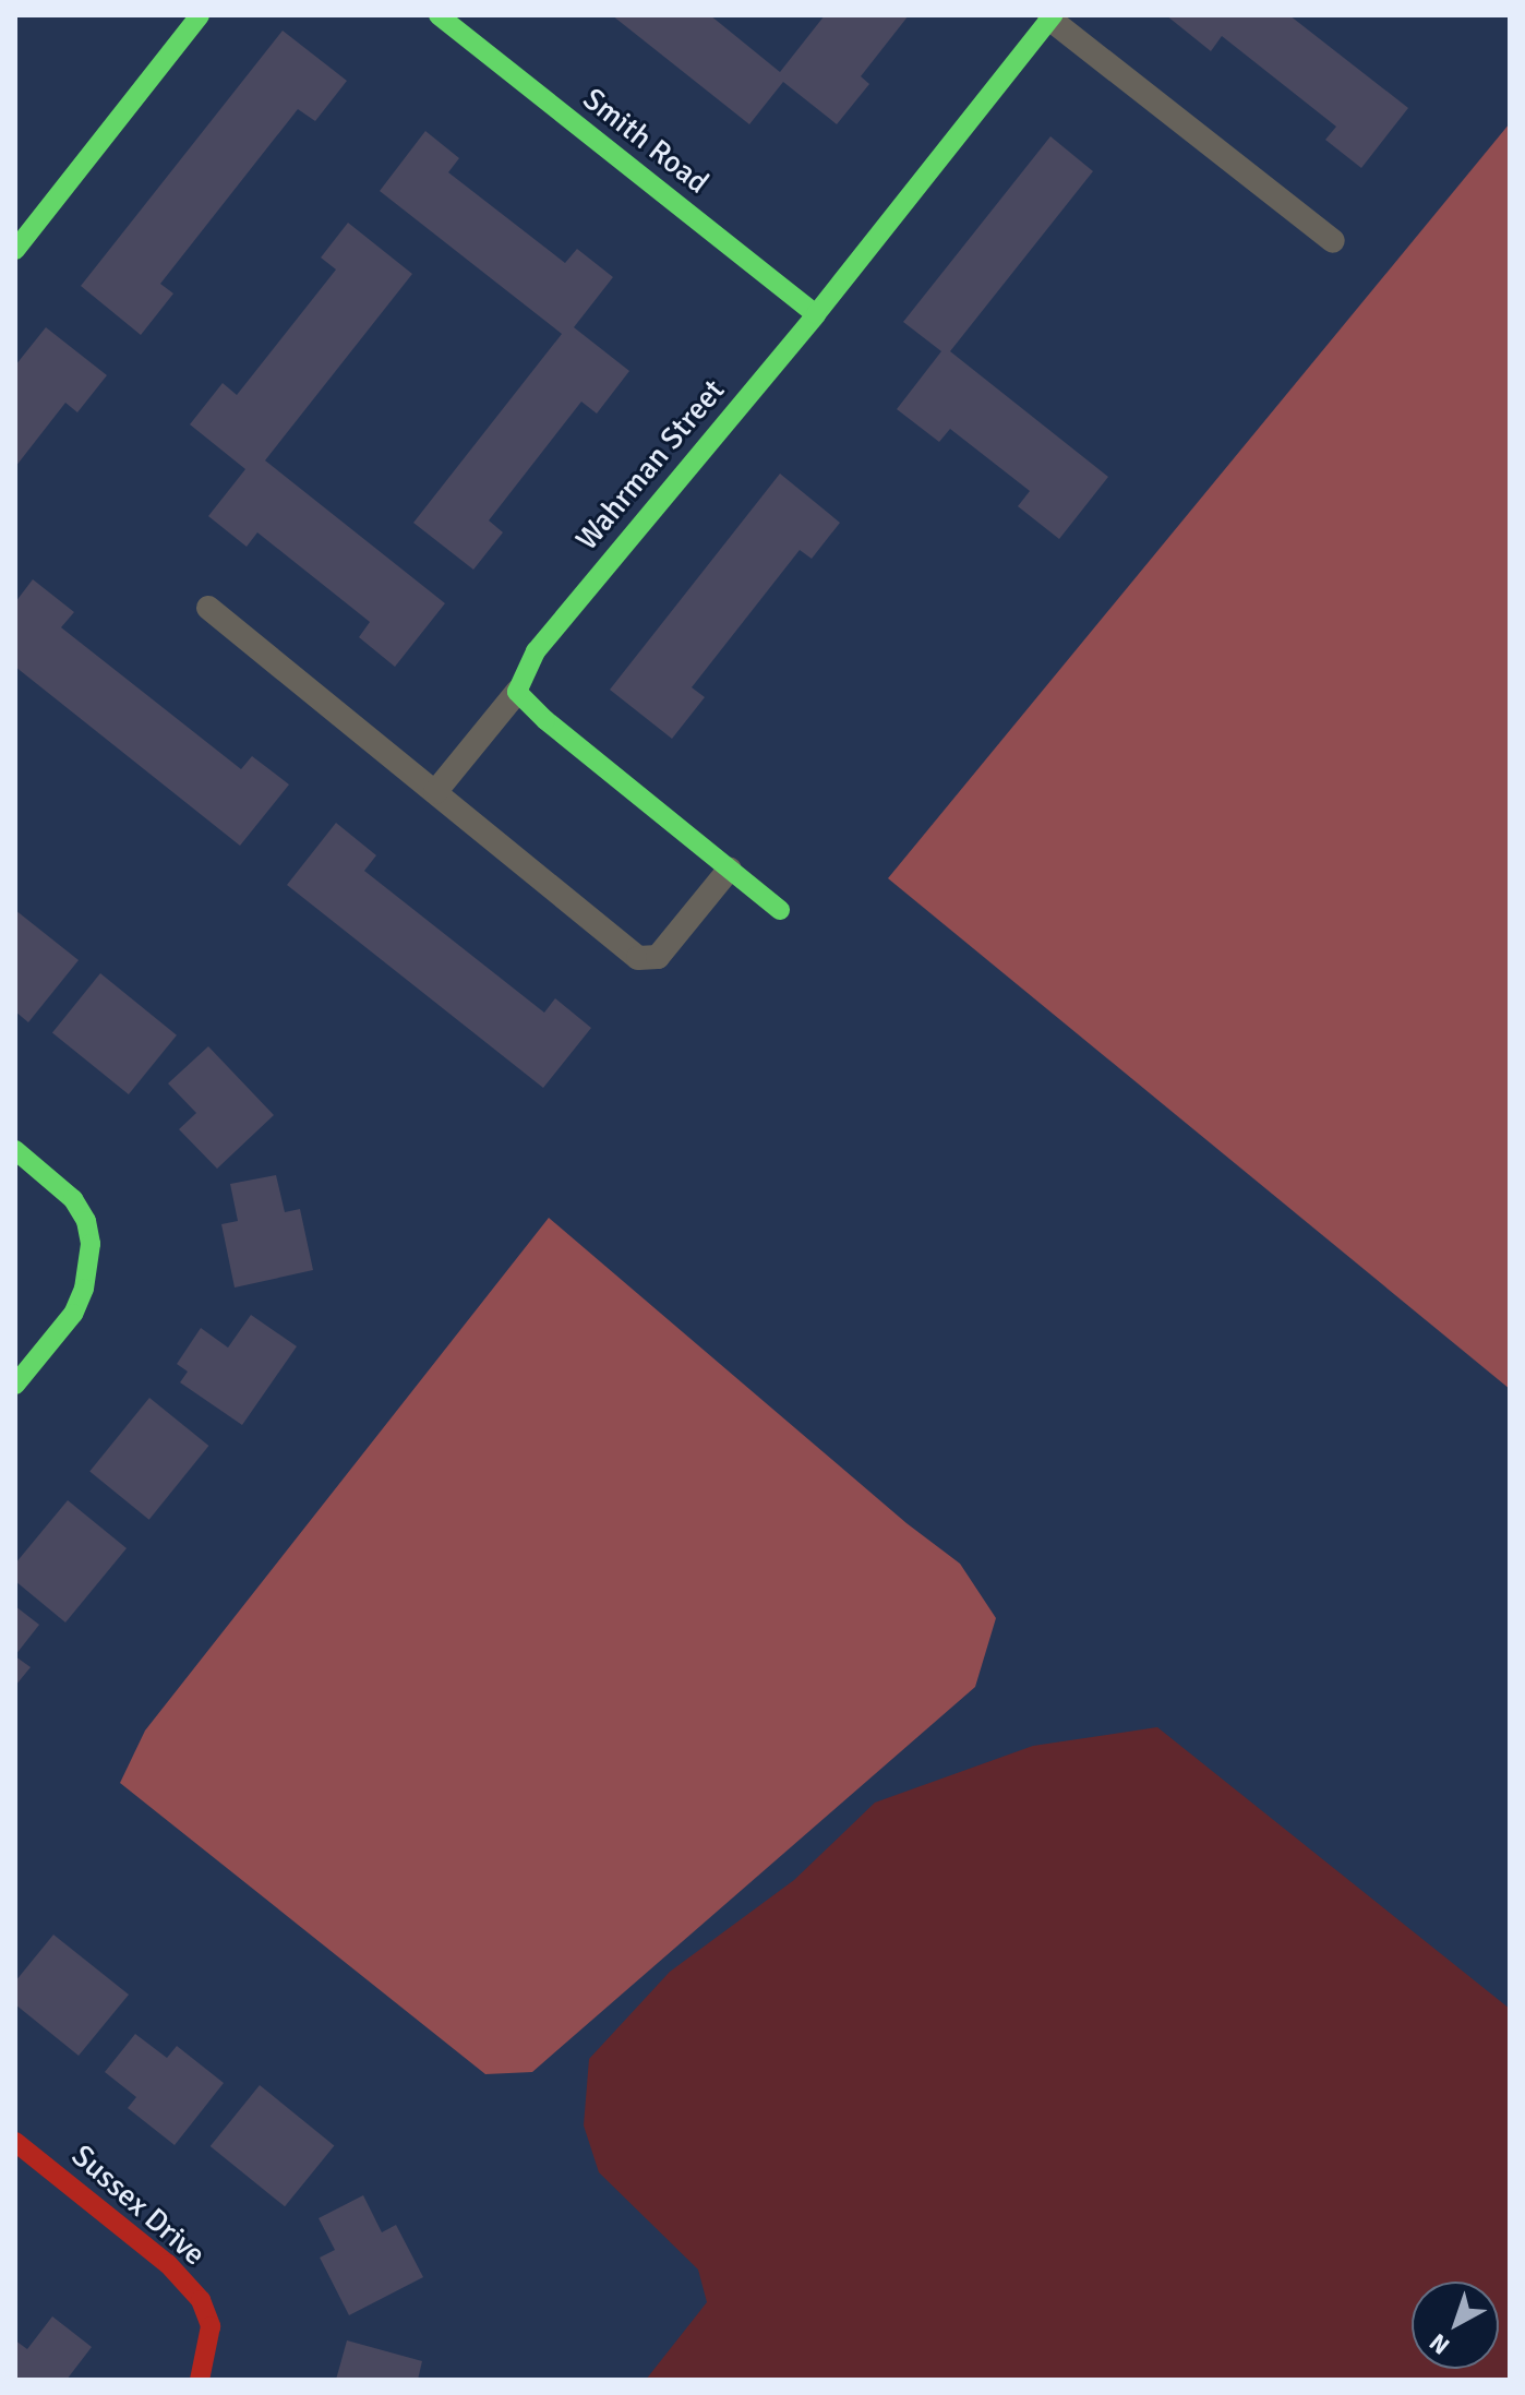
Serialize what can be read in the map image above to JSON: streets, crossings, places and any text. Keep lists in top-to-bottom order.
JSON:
{
  "streets": {
    "street": ["Smith Road", "Wahrman Street", "Sussex Drive"]
  },
  "crossings": [
    ["Smith Road", "Wahrman Street"]
  ],
  "north": "bottom left"
}
